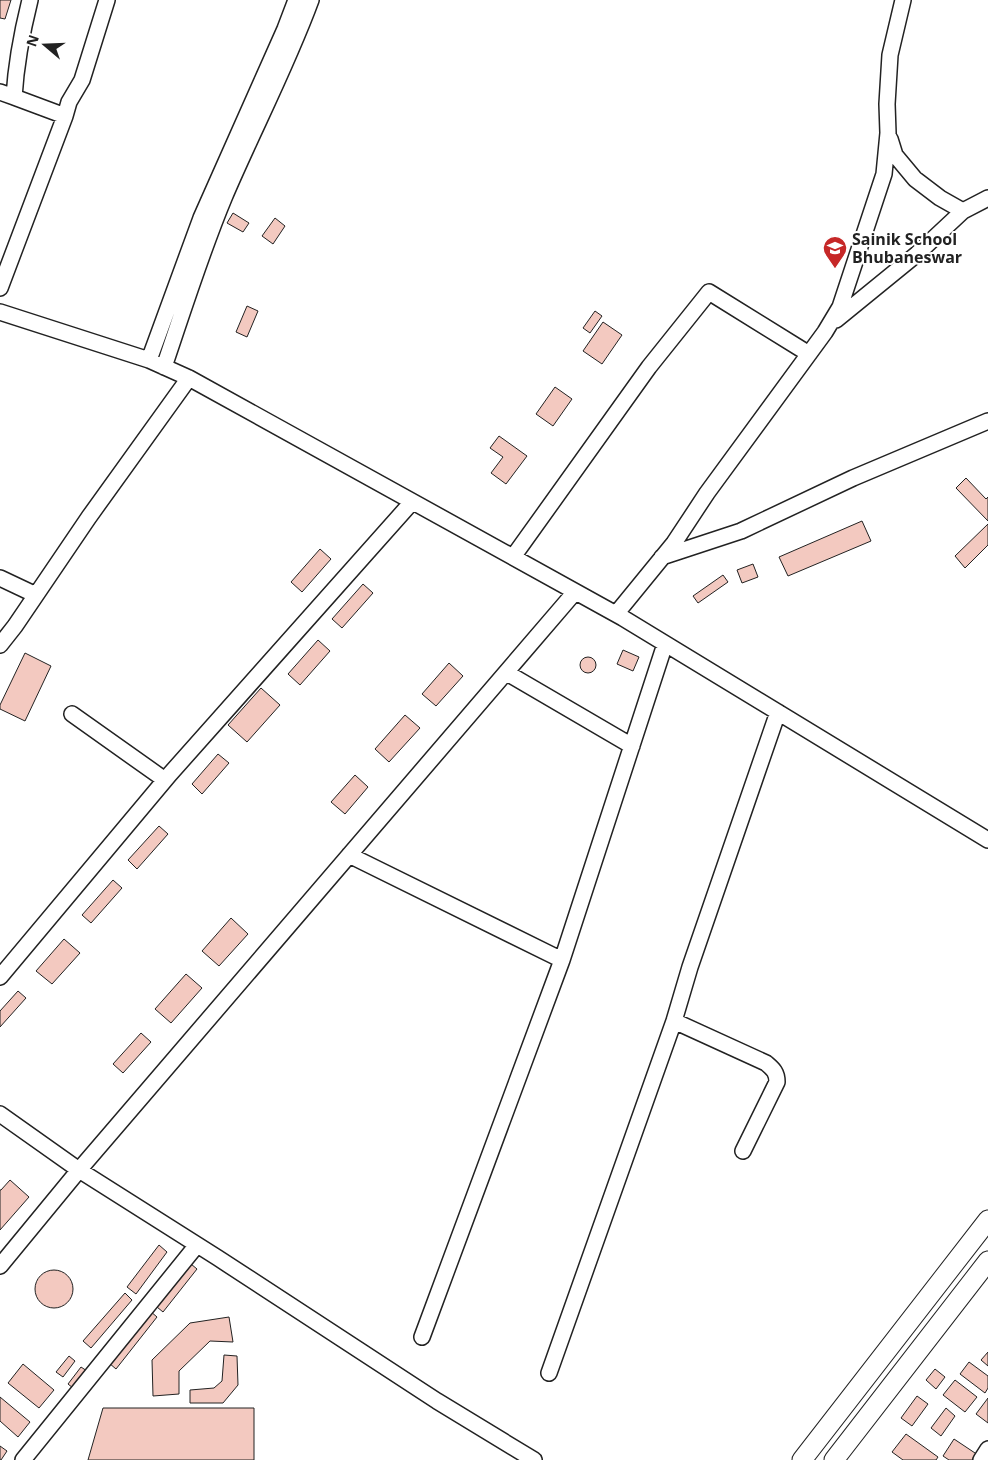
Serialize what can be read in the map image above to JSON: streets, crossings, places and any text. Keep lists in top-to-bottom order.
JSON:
{
  "places": {
    "school or university": ["Sainik School Bhubaneswar"]
  },
  "north": "left"
}
